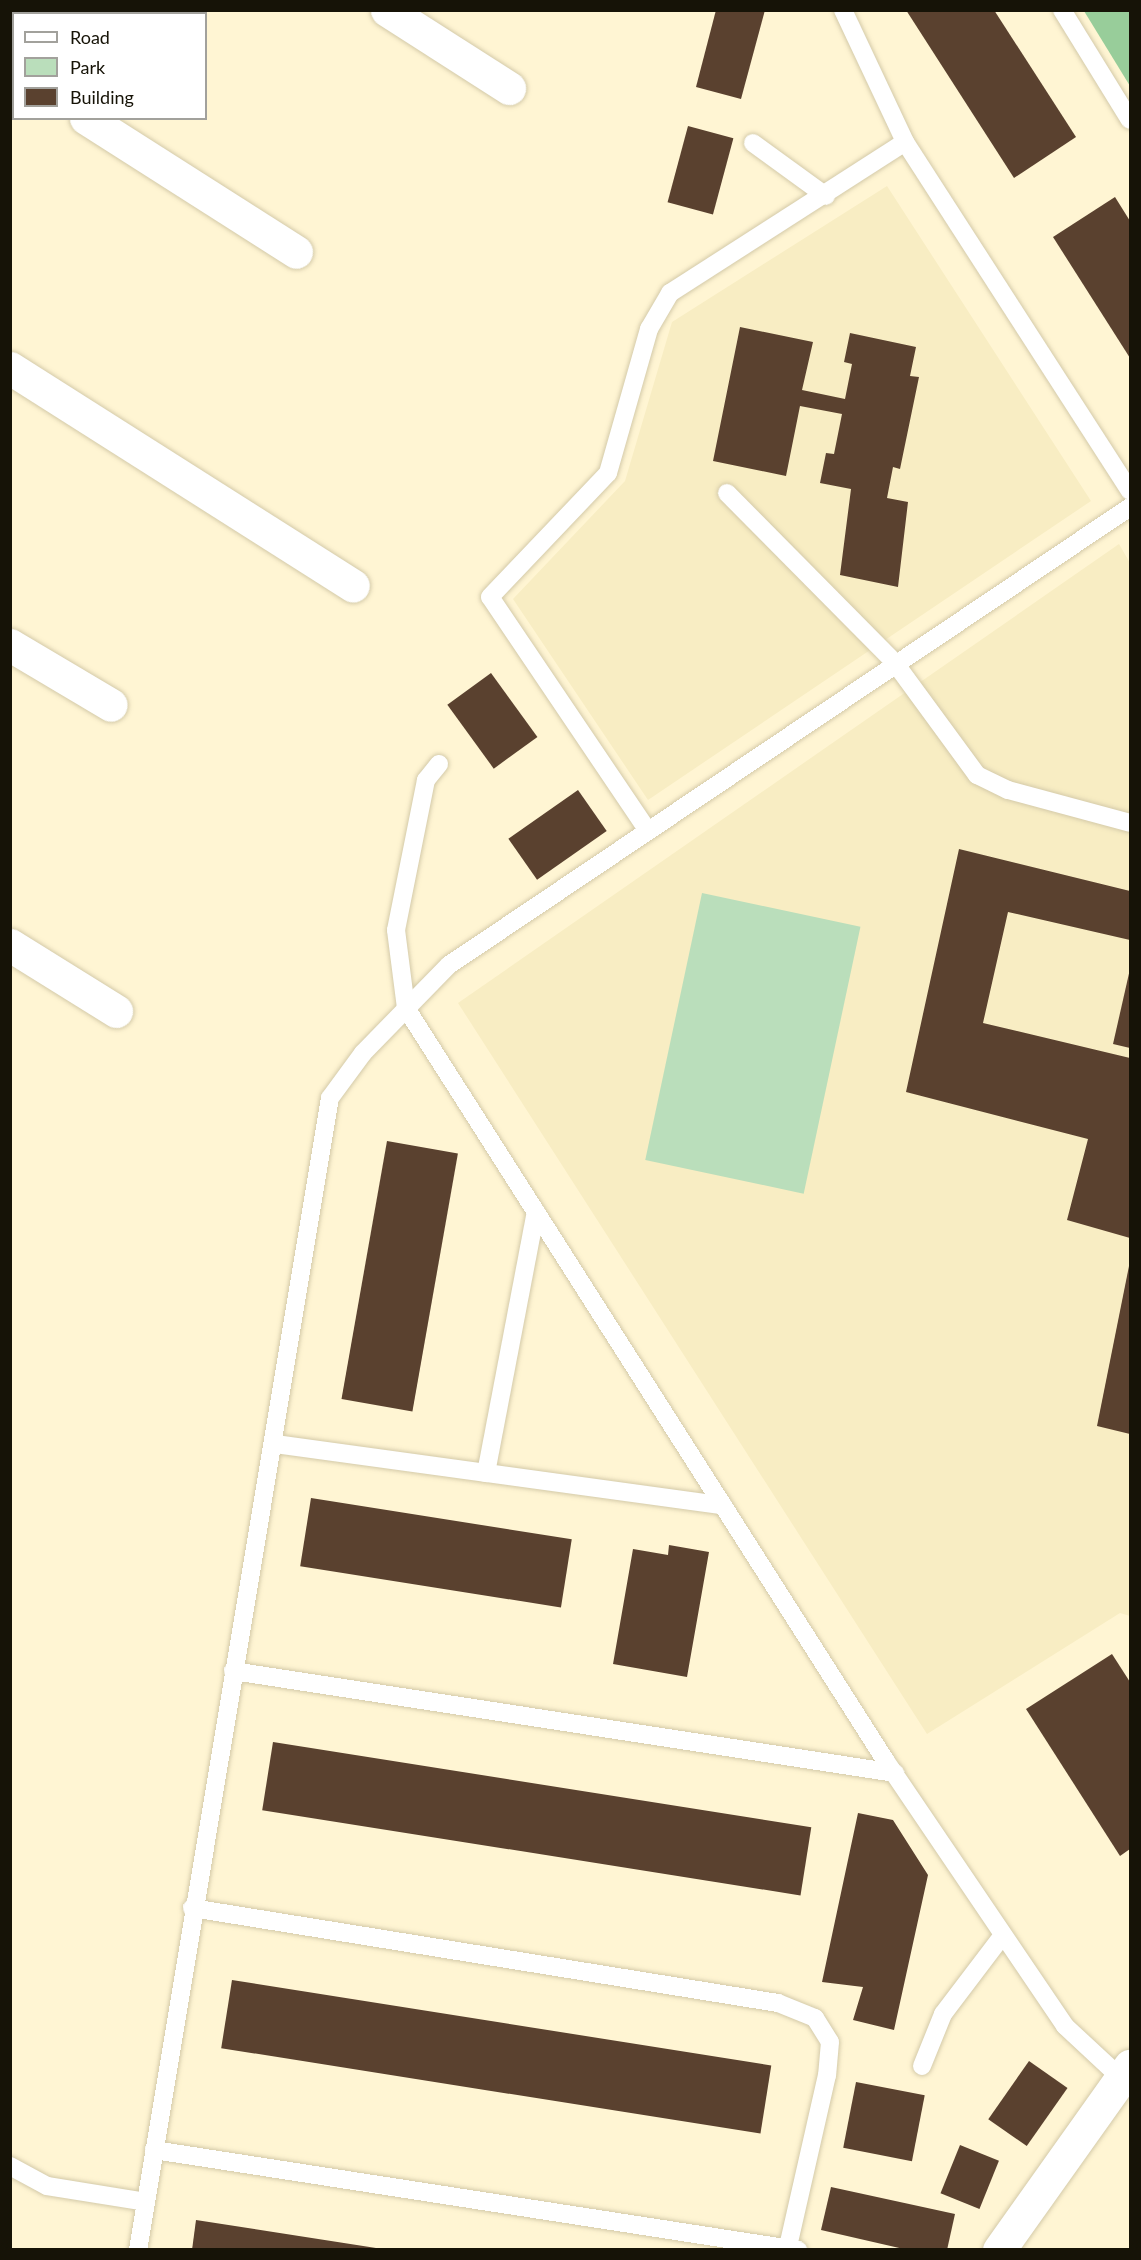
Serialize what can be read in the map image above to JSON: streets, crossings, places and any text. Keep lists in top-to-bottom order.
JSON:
{
  "legend": ["Road", "Park", "Building"]
}
